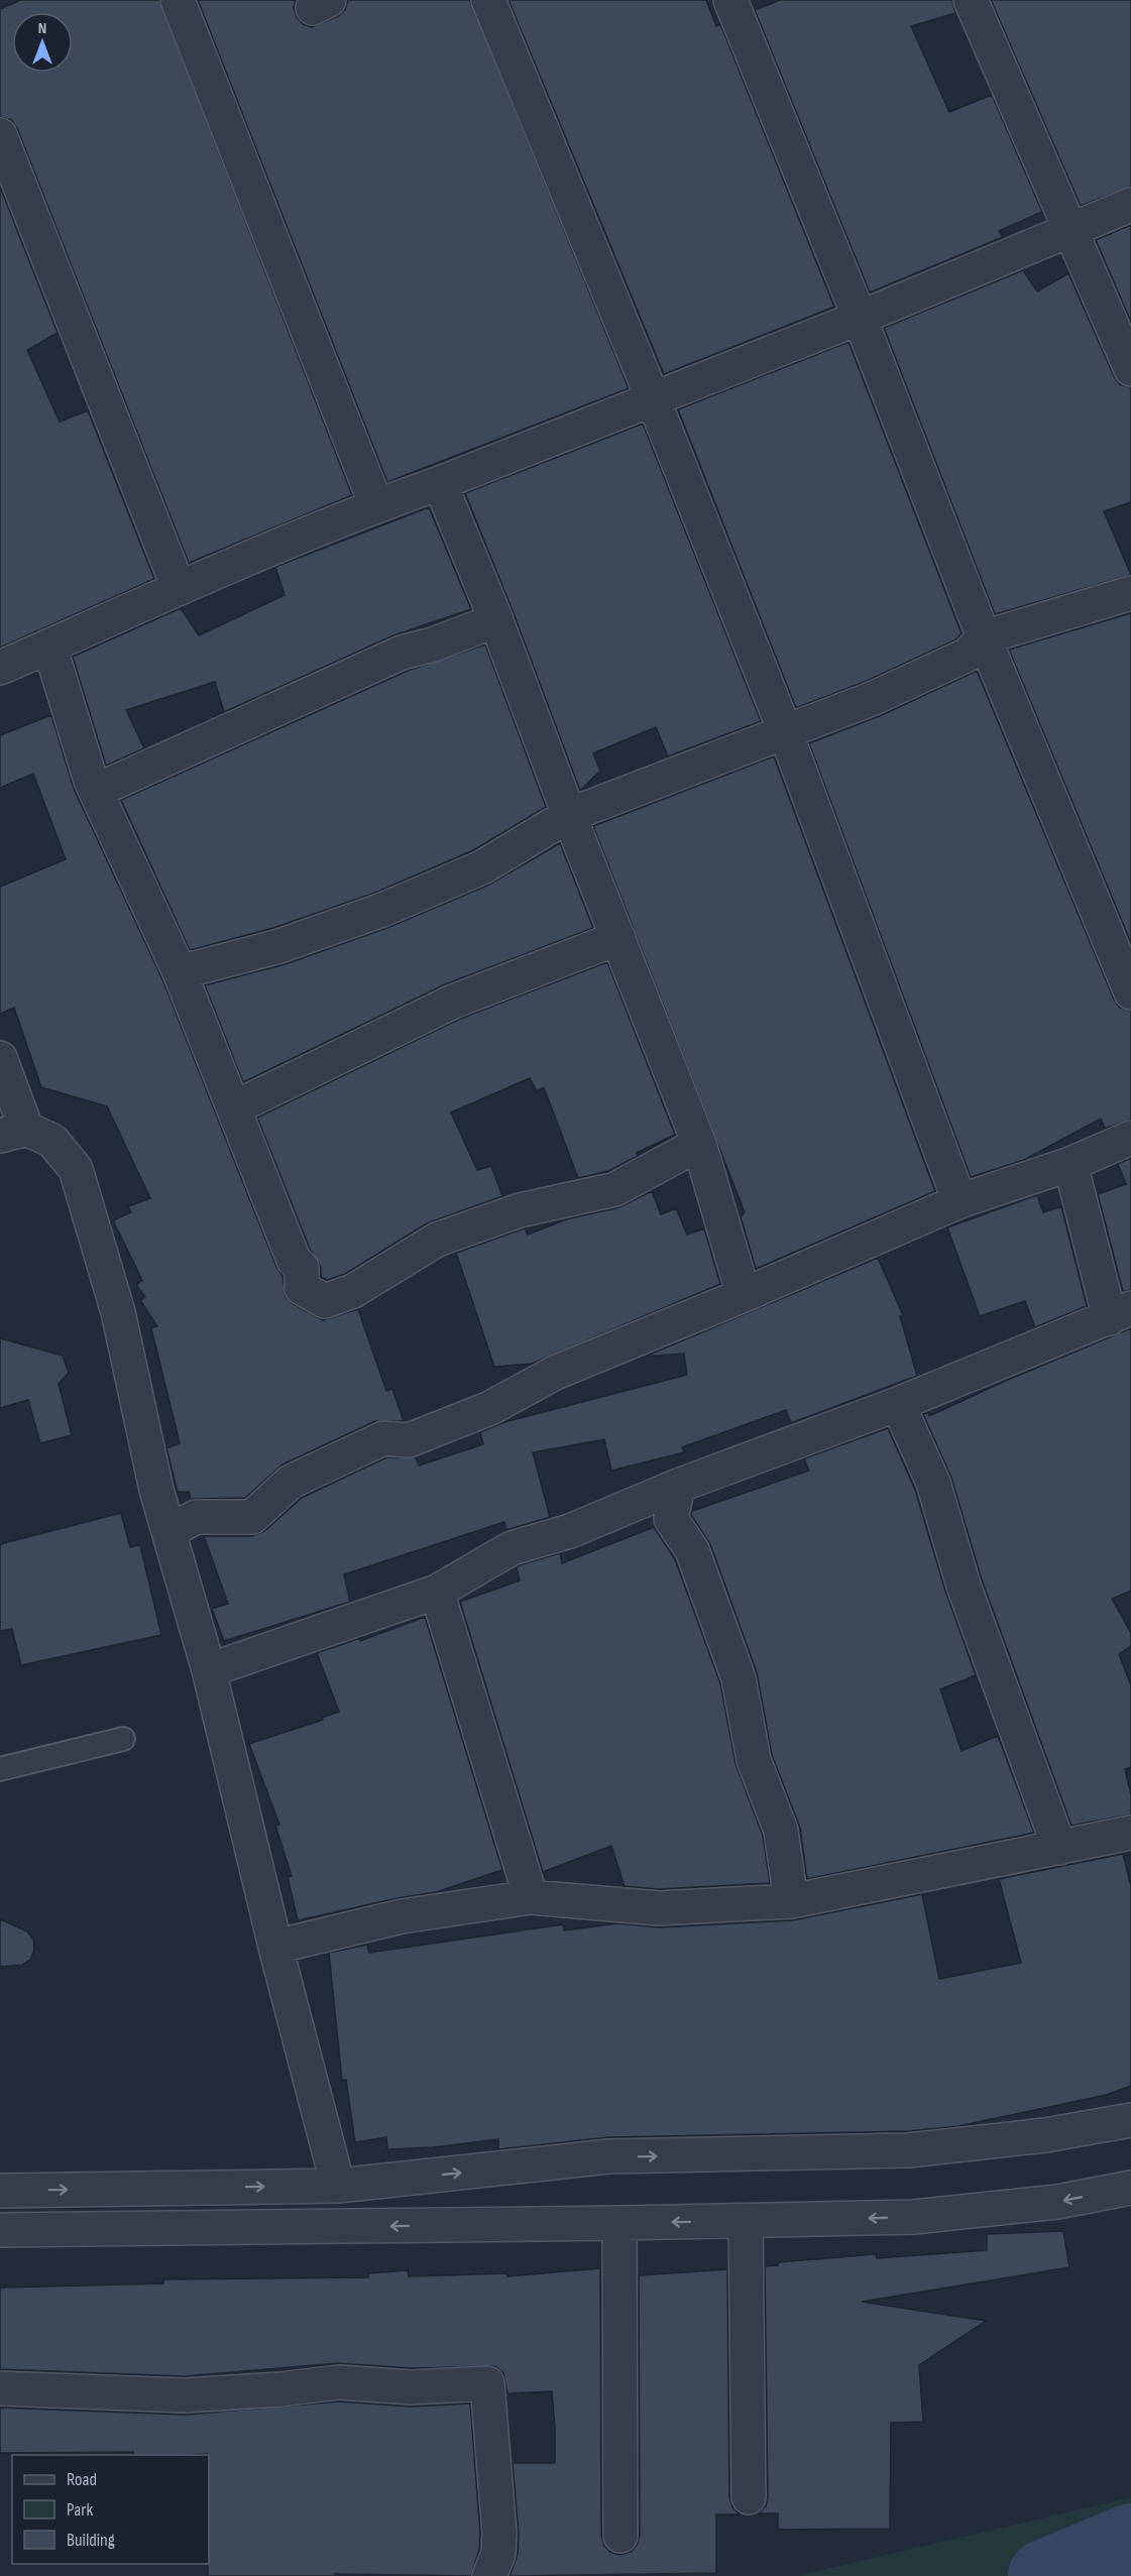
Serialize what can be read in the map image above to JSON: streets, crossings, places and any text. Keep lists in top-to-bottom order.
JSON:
{
  "legend": ["Road", "Park", "Building"],
  "north": "top"
}
